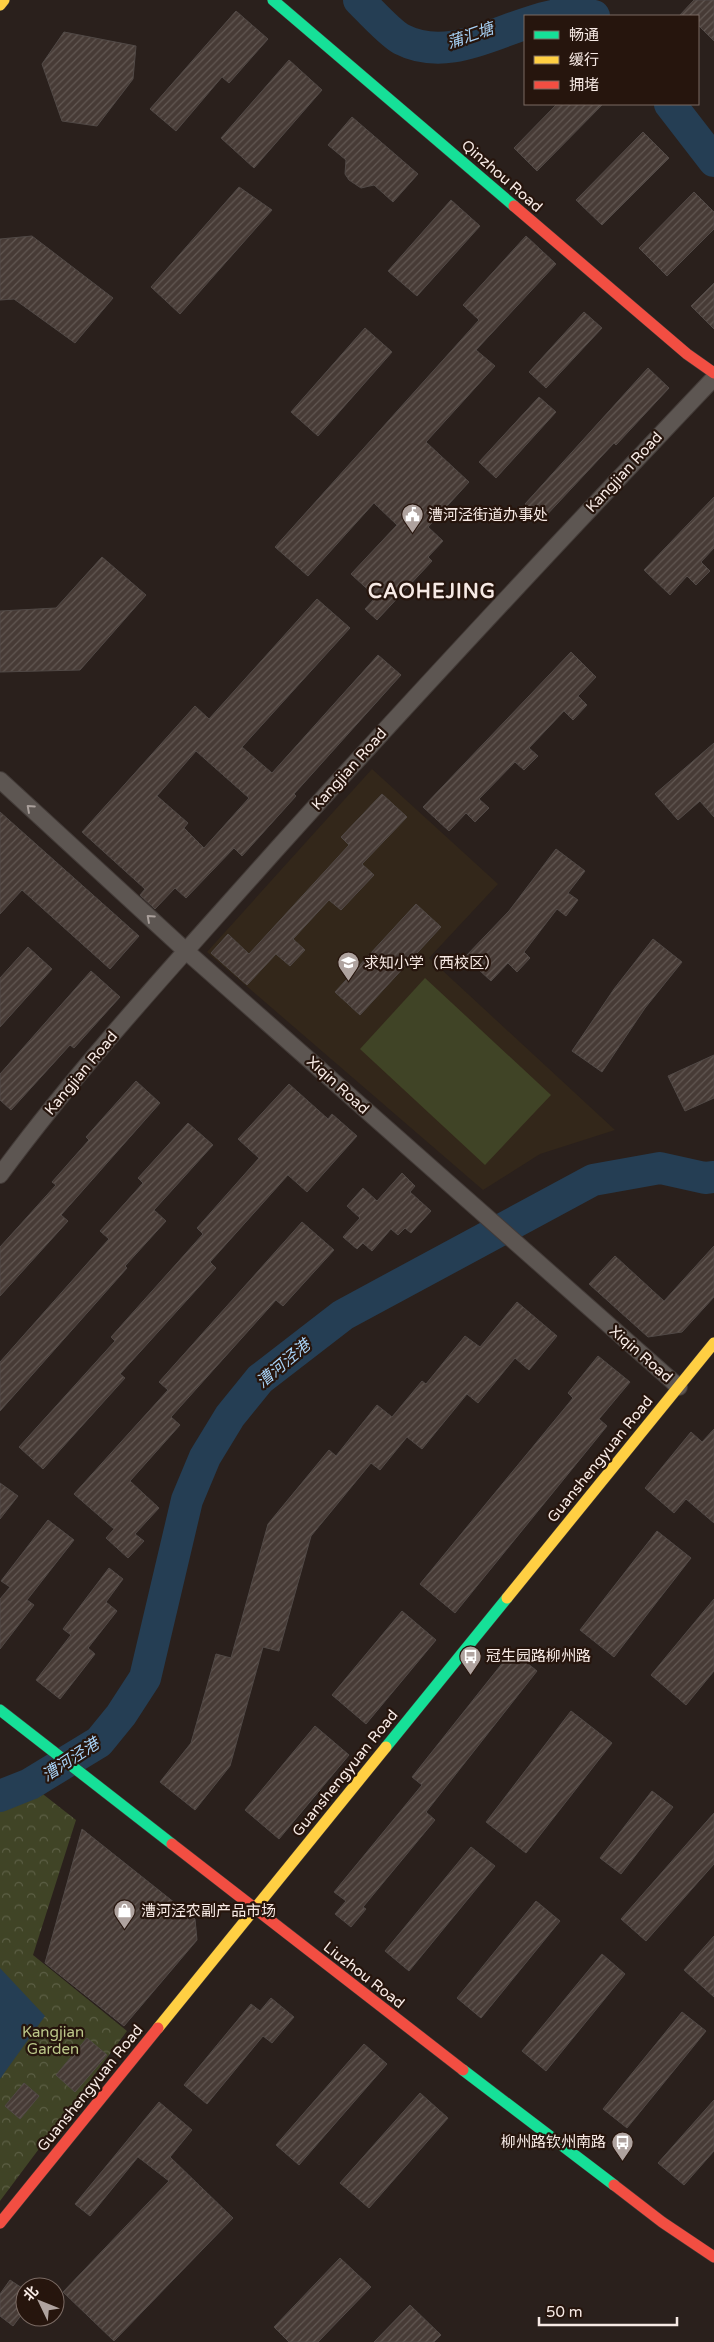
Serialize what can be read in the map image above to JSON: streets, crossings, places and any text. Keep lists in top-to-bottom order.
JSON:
{
  "streets": {
    "street": [
      "Qinzhou Road",
      "Kangjian Road",
      "Xiqin Road",
      "Guanshengyuan Road",
      "Liuzhou Road"
    ]
  },
  "crossings": [
    ["Kangjian Road", "Xiqin Road"],
    ["Xiqin Road", "Guanshengyuan Road"],
    ["Guanshengyuan Road", "Liuzhou Road"]
  ],
  "districts": ["CAOHEJING"],
  "water": ["蒲汇塘", "漕河泾港"],
  "parks": ["Kangjian Garden"],
  "places": {
    "public building": ["漕河泾街道办事处"],
    "school or university": ["求知小学（西校区）"],
    "bus stop": ["冠生园路柳州路", "柳州路钦州南路"],
    "shop": ["漕河泾农副产品市场"]
  },
  "legend": ["畅通", "缓行", "拥堵"],
  "scale_bar": "50 m",
  "north": "top left"
}
